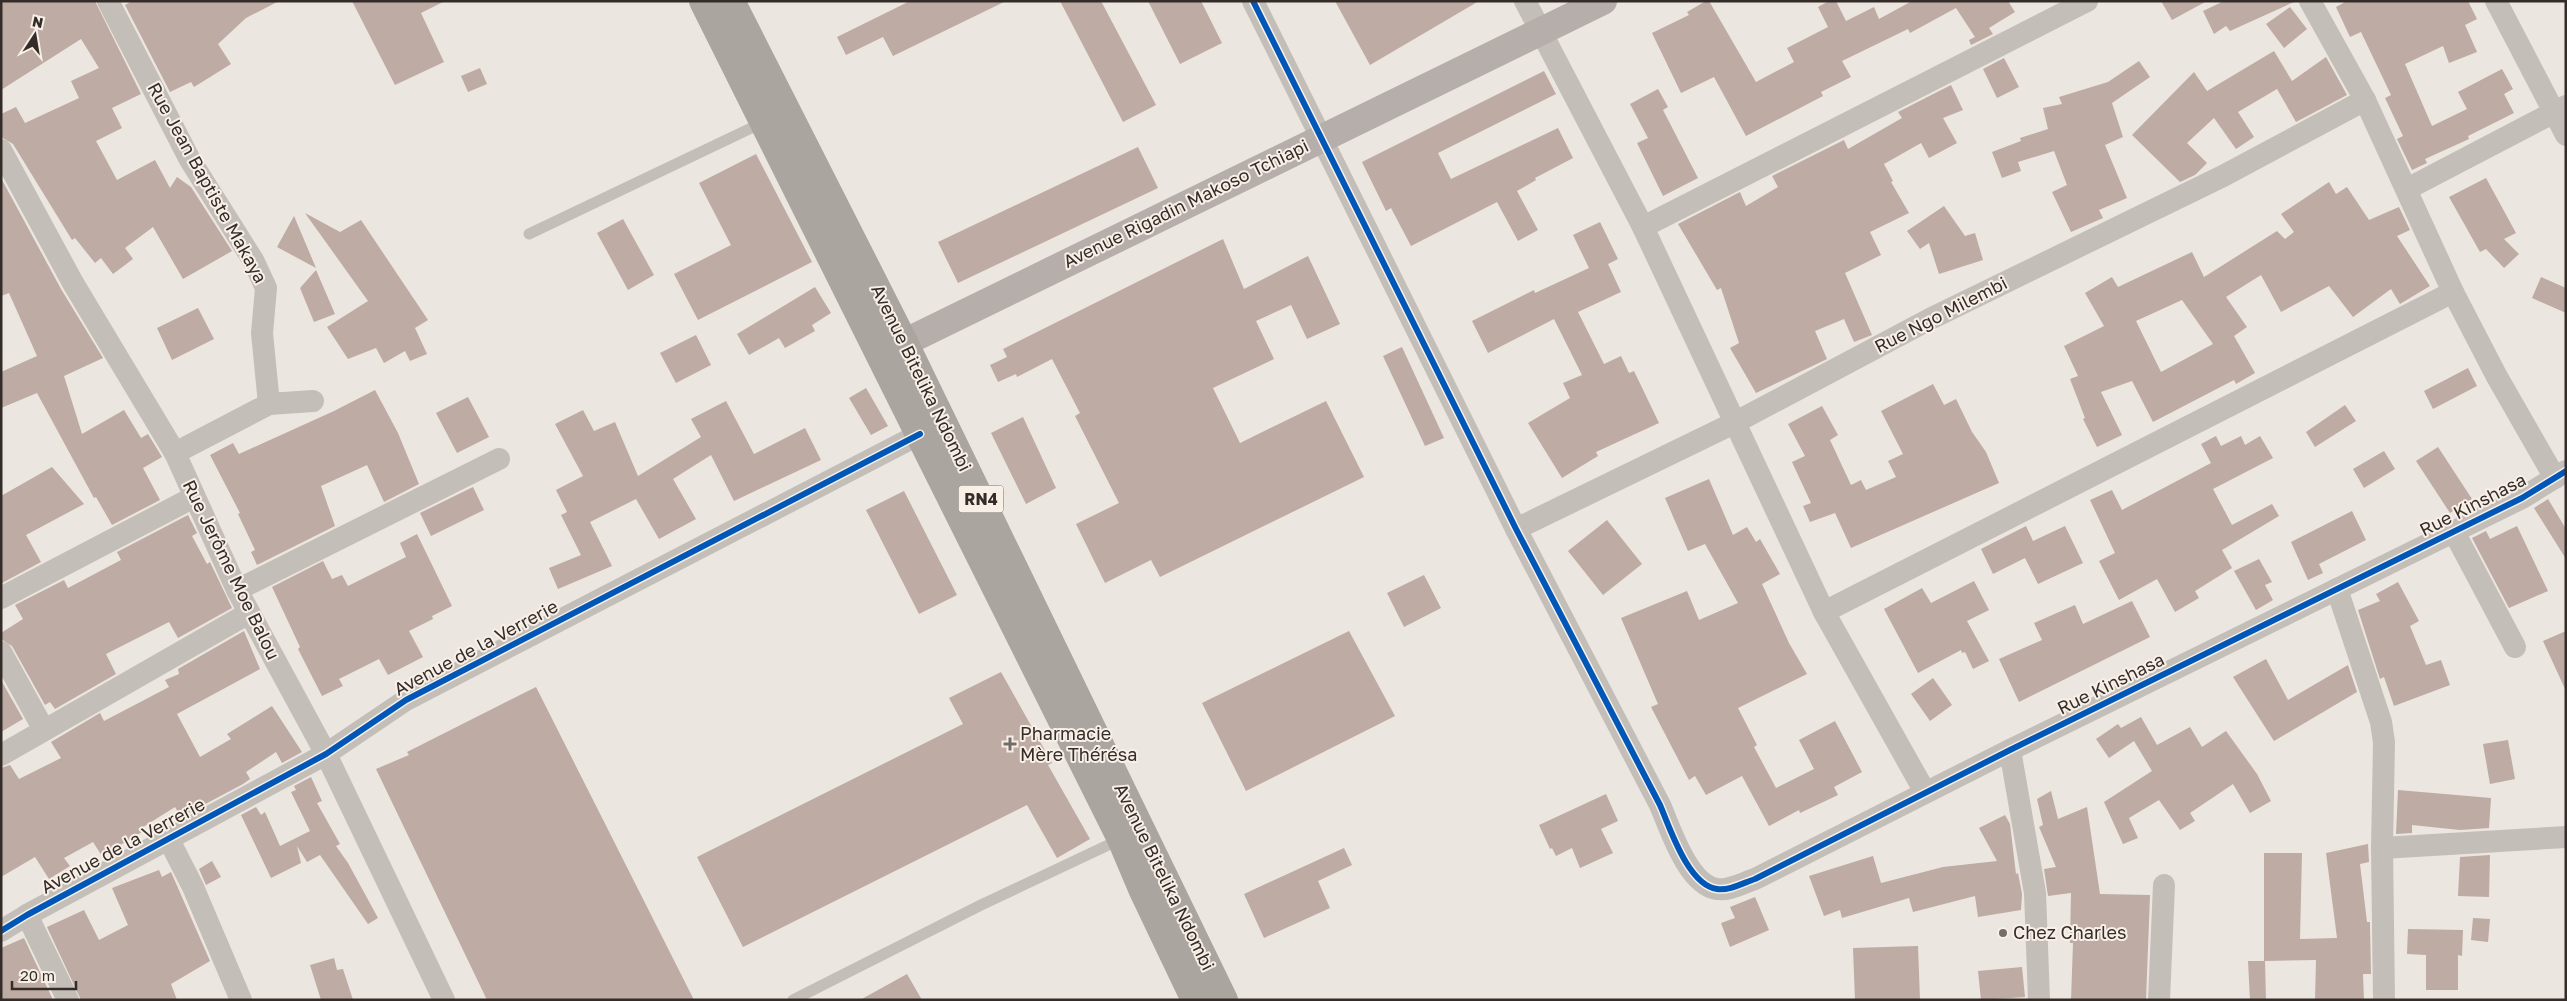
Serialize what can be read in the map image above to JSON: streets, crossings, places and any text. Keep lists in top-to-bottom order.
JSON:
{
  "streets": {
    "highway": ["Avenue Bitelika Ndombi", "RN4"],
    "street": [
      "Rue Jean Baptiste Makaya",
      "Avenue Rigadin Makoso Tchiapi",
      "Rue Ngo Milembi",
      "Rue Kinshasa",
      "Rue Jerôme Moe Balou",
      "Avenue de la Verrerie"
    ]
  },
  "crossings": [
    ["Avenue Rigadin Makoso Tchiapi", "Avenue Bitelika Ndombi"],
    ["Avenue Rigadin Makoso Tchiapi", "Rue Kinshasa"],
    ["Rue Ngo Milembi", "Rue Kinshasa"],
    ["Avenue Bitelika Ndombi", "Avenue de la Verrerie"],
    ["Rue Jerôme Moe Balou", "Avenue de la Verrerie"]
  ],
  "places": {
    "health": ["Pharmacie Mère Thérésa"],
    "other": ["Chez Charles"]
  },
  "scale_bar": "20 m",
  "north": "top"
}
